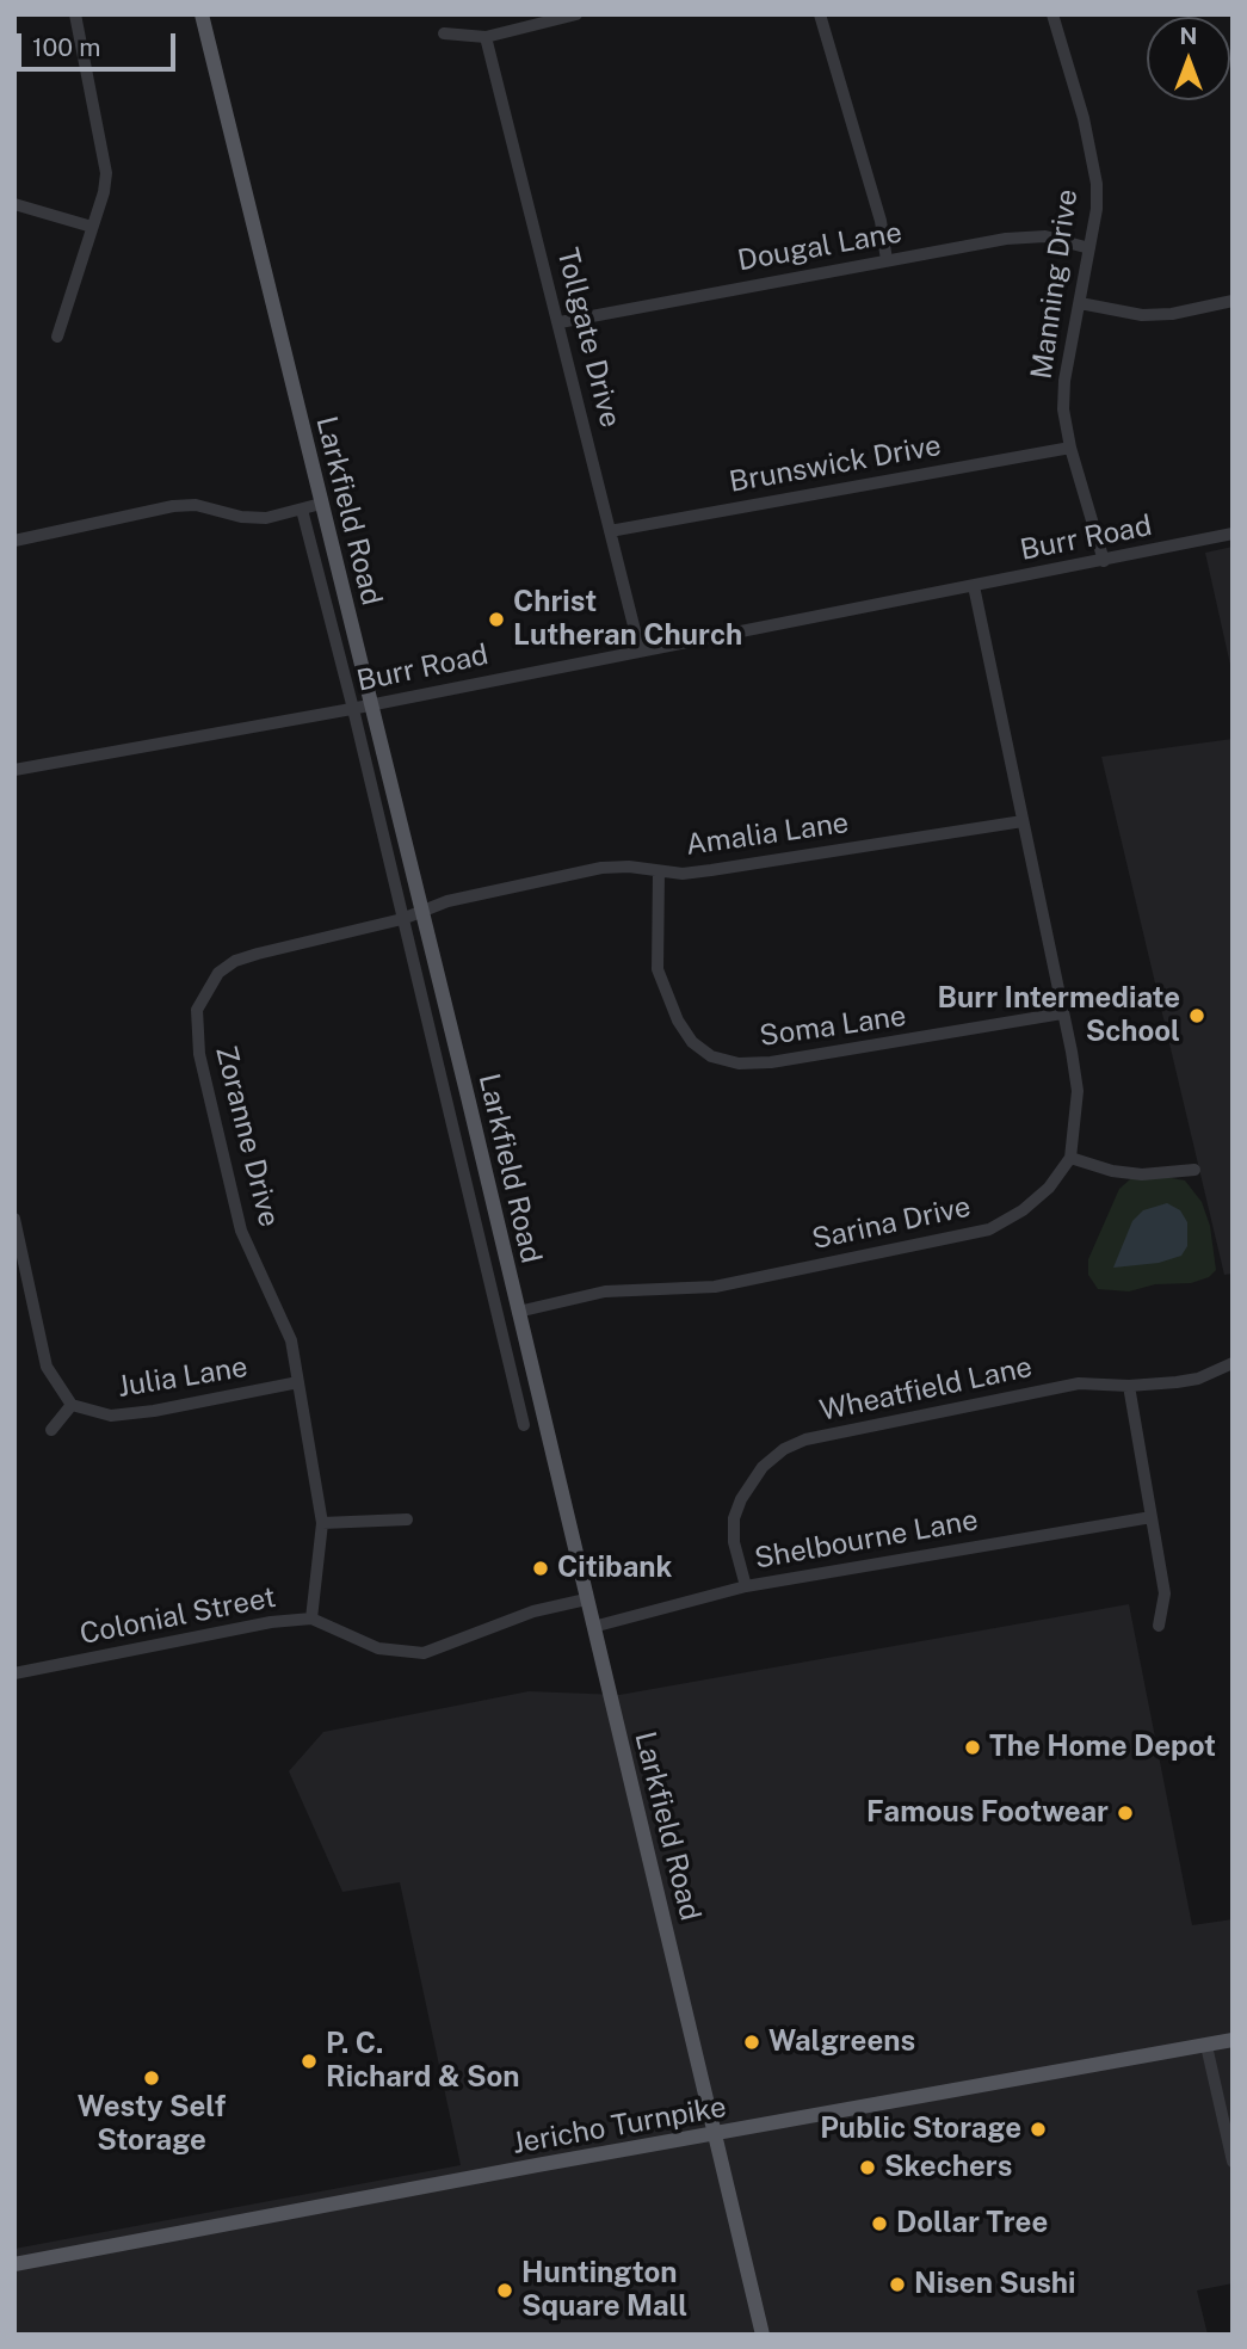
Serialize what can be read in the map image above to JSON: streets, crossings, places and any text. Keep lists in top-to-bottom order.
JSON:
{
  "streets": {
    "main road": ["Larkfield Road", "Jericho Turnpike"],
    "street": [
      "Dougal Lane",
      "Manning Drive",
      "Tollgate Drive",
      "Brunswick Drive",
      "Burr Road",
      "Amalia Lane",
      "Soma Lane",
      "Zoranne Drive",
      "Sarina Drive",
      "Julia Lane",
      "Wheatfield Lane",
      "Shelbourne Lane",
      "Colonial Street"
    ]
  },
  "crossings": [
    ["Dougal Lane", "Manning Drive"],
    ["Dougal Lane", "Tollgate Drive"],
    ["Manning Drive", "Brunswick Drive"],
    ["Manning Drive", "Burr Road"],
    ["Tollgate Drive", "Brunswick Drive"],
    ["Tollgate Drive", "Burr Road"],
    ["Larkfield Road", "Burr Road"],
    ["Larkfield Road", "Amalia Lane"],
    ["Larkfield Road", "Zoranne Drive"],
    ["Larkfield Road", "Sarina Drive"],
    ["Larkfield Road", "Shelbourne Lane"],
    ["Larkfield Road", "Colonial Street"],
    ["Larkfield Road", "Jericho Turnpike"],
    ["Amalia Lane", "Soma Lane"],
    ["Amalia Lane", "Zoranne Drive"],
    ["Zoranne Drive", "Julia Lane"],
    ["Zoranne Drive", "Colonial Street"],
    ["Wheatfield Lane", "Shelbourne Lane"]
  ],
  "places": [
    "Christ Lutheran Church",
    "Burr Intermediate School",
    "Citibank",
    "The Home Depot",
    "Famous Footwear",
    "Walgreens",
    "P. C. Richard & Son",
    "Westy Self Storage",
    "Public Storage",
    "Skechers",
    "Dollar Tree",
    "Nisen Sushi",
    "Huntington Square Mall"
  ],
  "scale_bar": "100 m",
  "north": "top"
}
